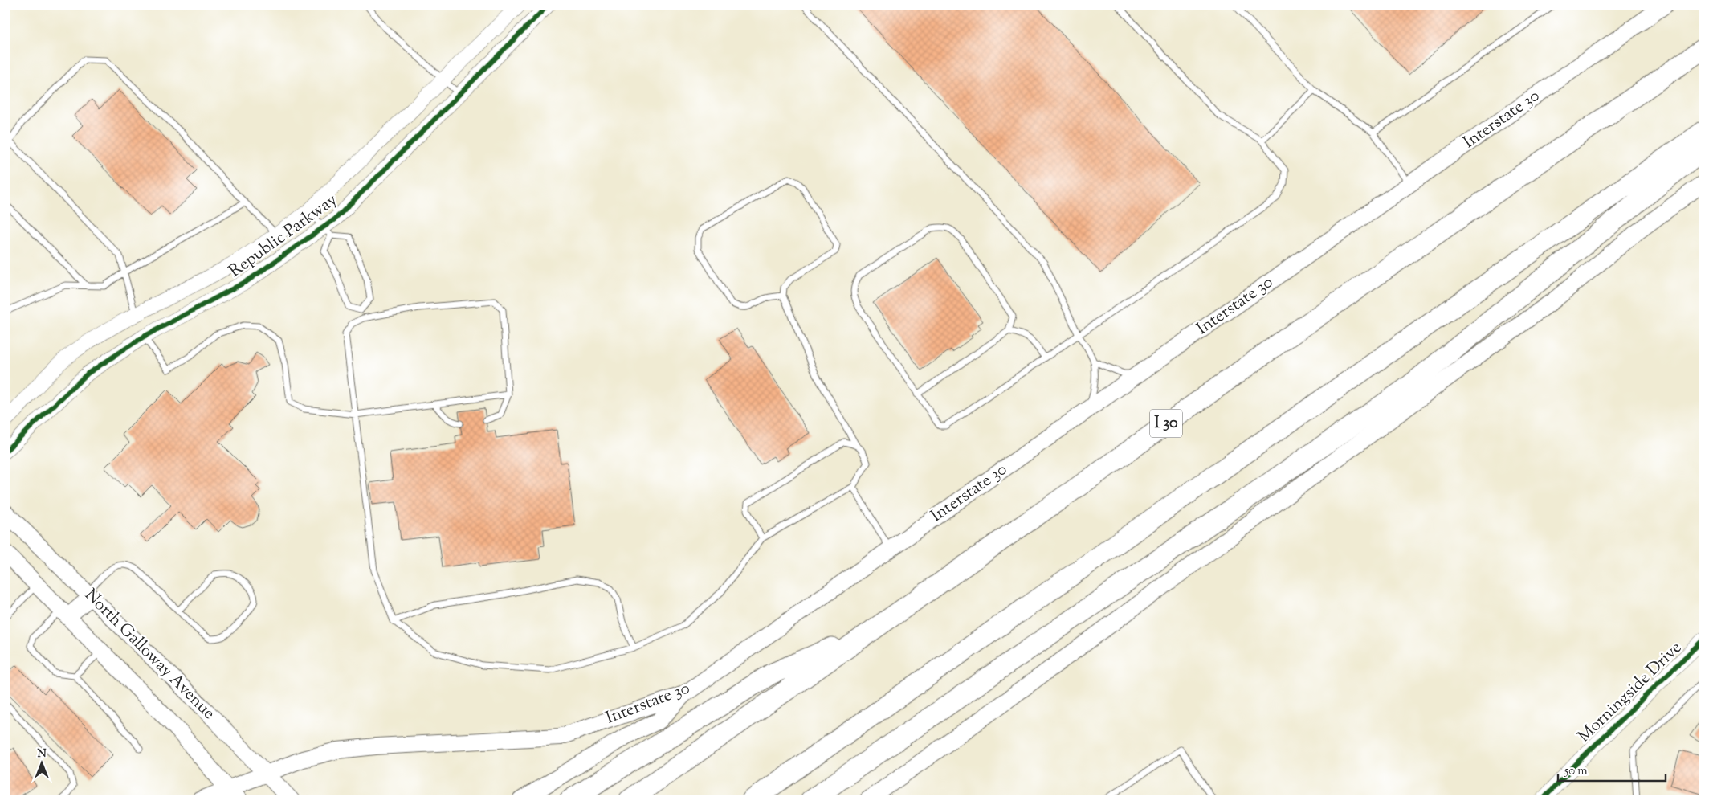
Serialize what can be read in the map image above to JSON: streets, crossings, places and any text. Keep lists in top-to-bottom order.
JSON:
{
  "streets": {
    "highway": ["I 30"],
    "main road": ["Interstate 30", "North Galloway Avenue"],
    "street": ["Republic Parkway", "Morningside Drive"]
  },
  "crossings": [
    ["Interstate 30", "North Galloway Avenue"]
  ],
  "scale_bar": "50 m",
  "north": "top"
}
